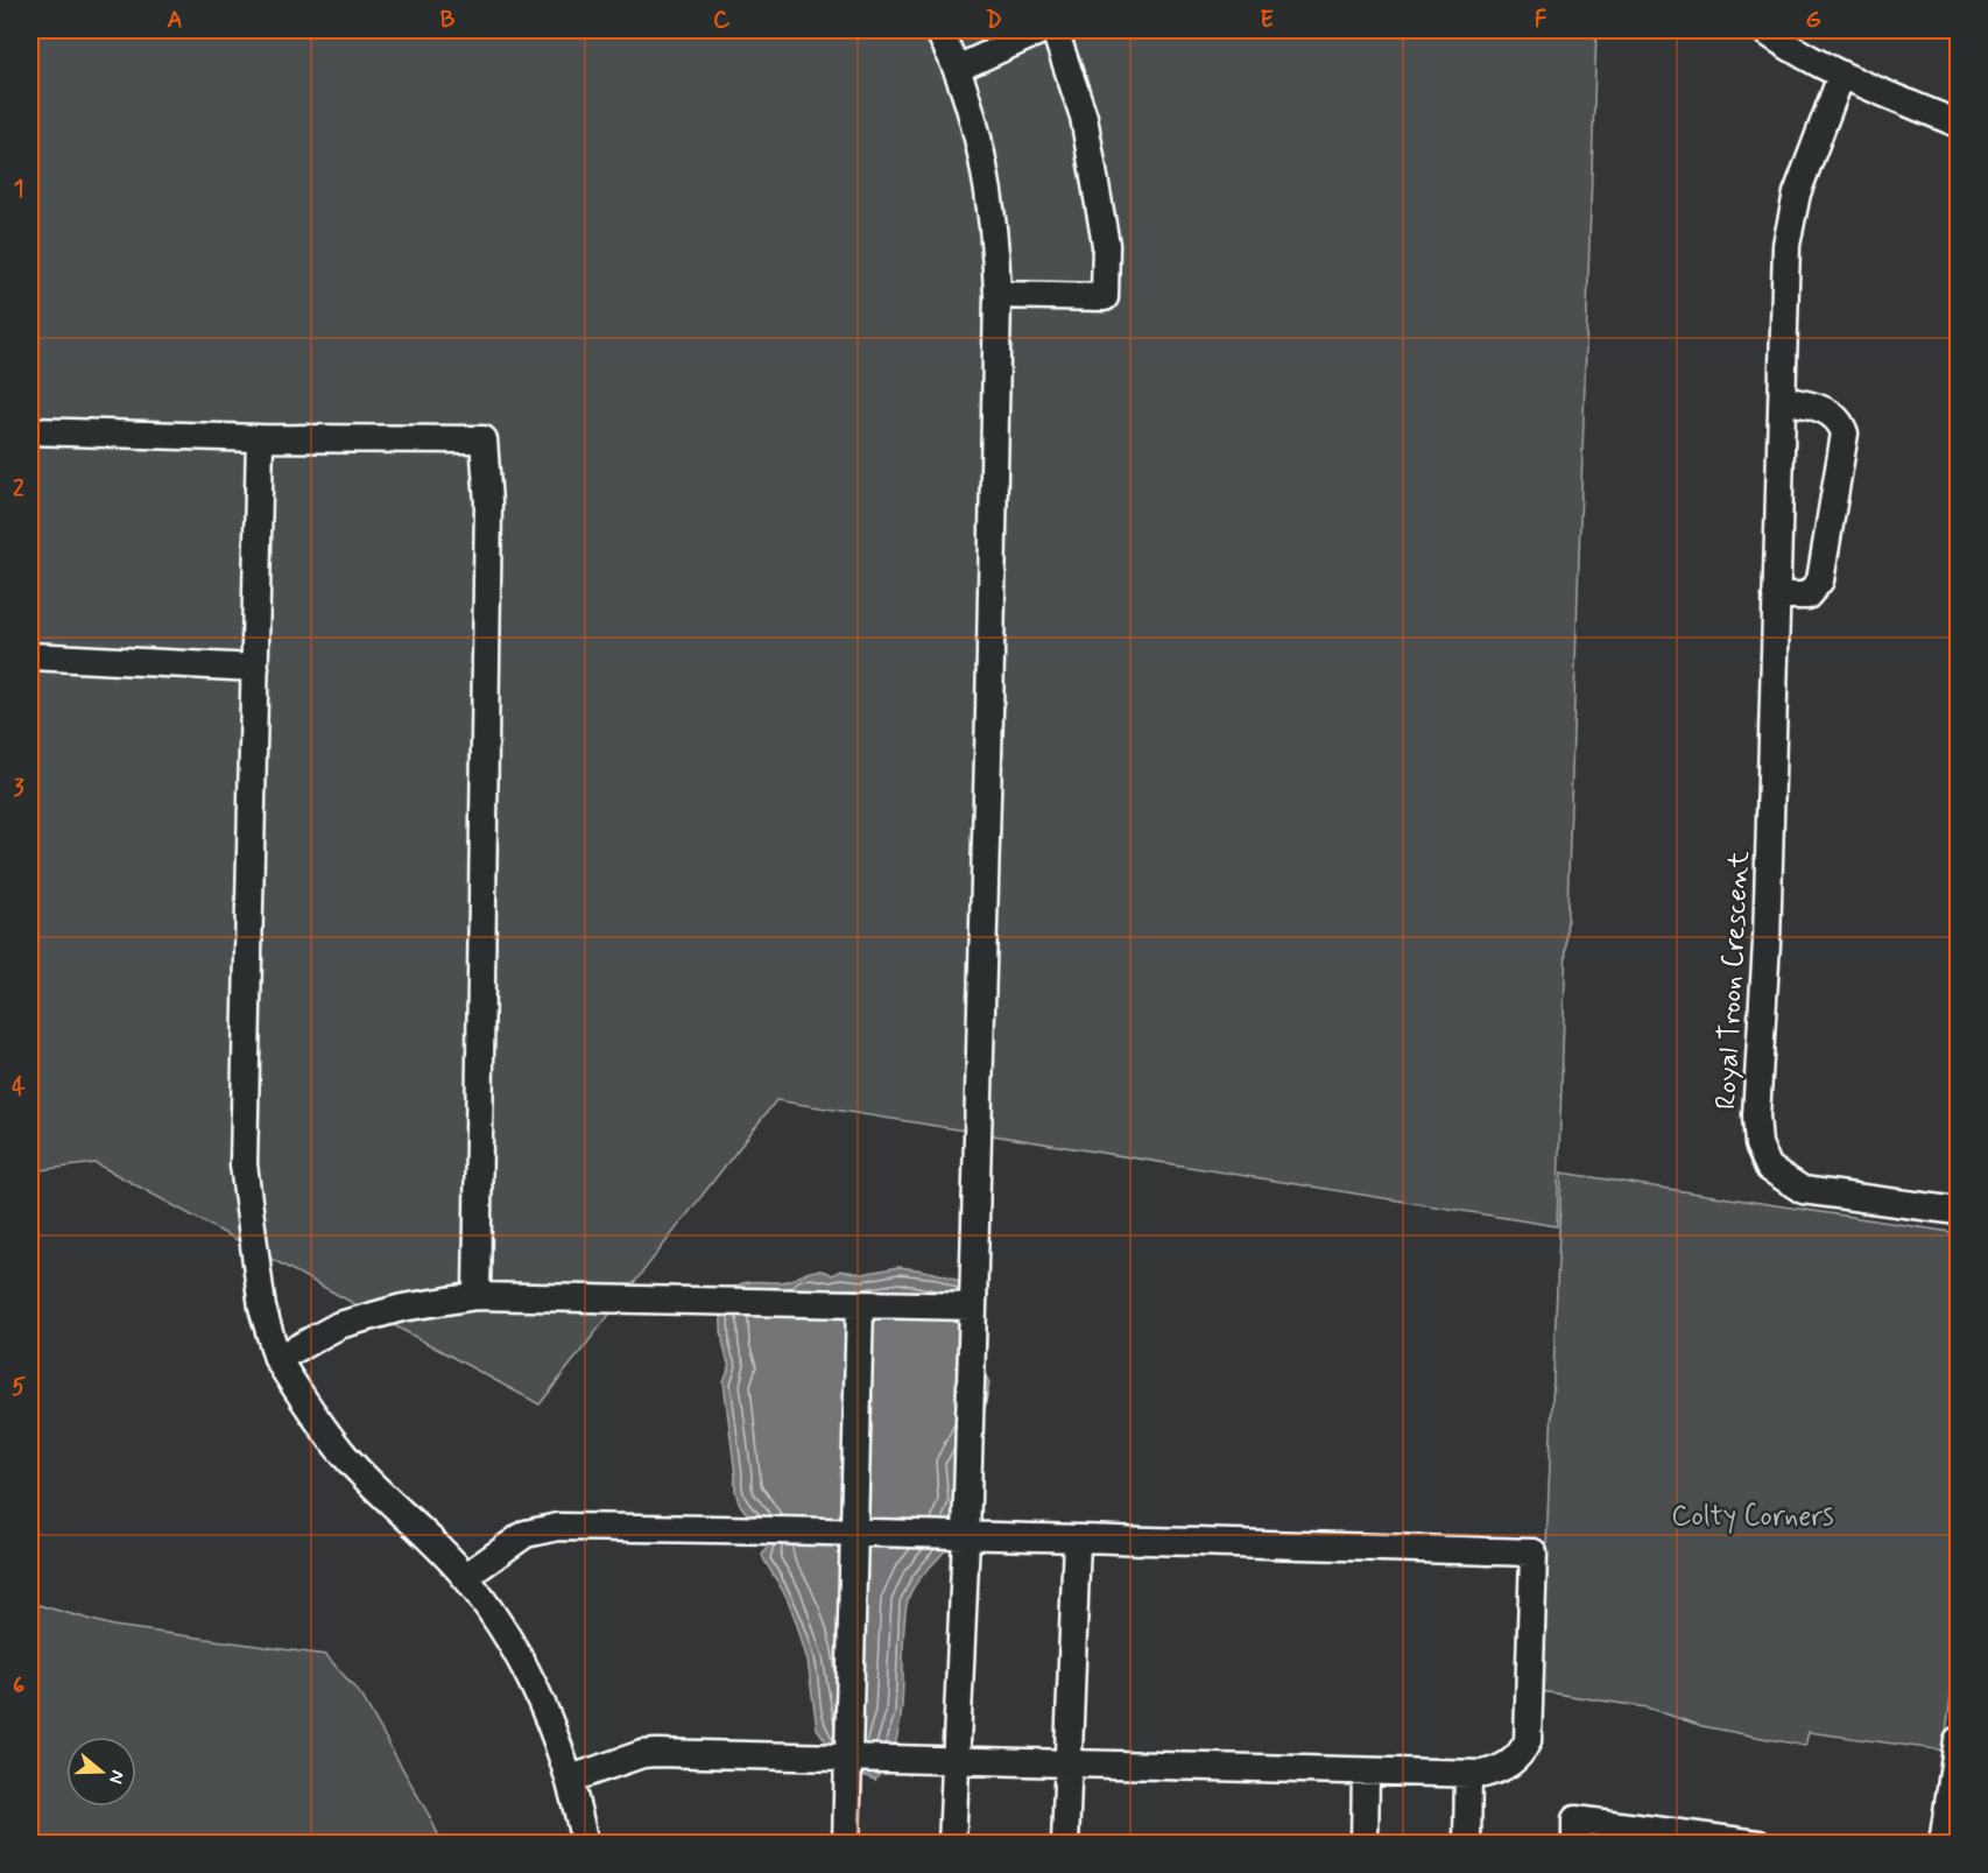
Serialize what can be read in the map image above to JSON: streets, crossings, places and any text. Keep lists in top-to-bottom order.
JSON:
{
  "streets": {
    "street": ["Royal Troon Crescent"]
  },
  "parks": ["Colty Corners"],
  "north": "right",
  "grid": {
    "columns": [
      "A",
      "B",
      "C",
      "D",
      "E",
      "F",
      "G"
    ],
    "rows": [
      "1",
      "2",
      "3",
      "4",
      "5",
      "6"
    ]
  }
}
